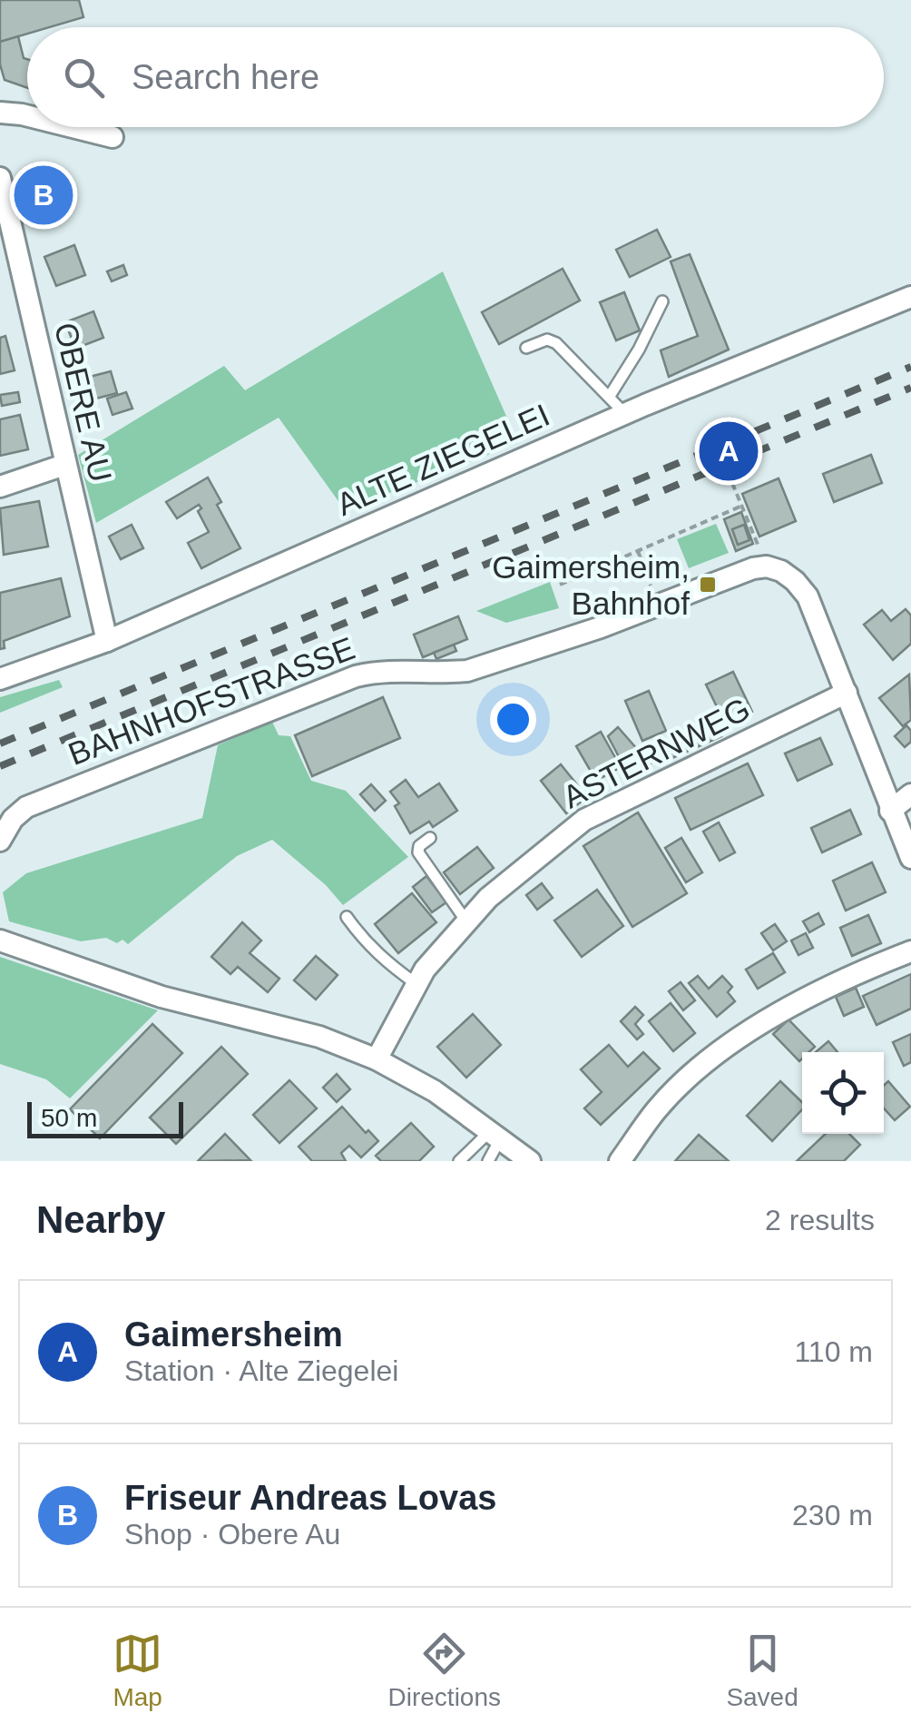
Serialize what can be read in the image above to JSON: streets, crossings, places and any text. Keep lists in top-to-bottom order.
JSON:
{
  "streets": {
    "street": [
      "OBERE AU",
      "ALTE ZIEGELEI",
      "BAHNHOFSTRASSE",
      "ASTERNWEG"
    ]
  },
  "crossings": [
    ["OBERE AU", "ALTE ZIEGELEI"]
  ],
  "places": {
    "transit": ["Gaimersheim, Bahnhof"]
  },
  "scale_bar": "50 m",
  "page": {
    "search": "Search here",
    "pins": ["B", "A"],
    "scale": "50 m",
    "heading": ["Nearby", "2 results"],
    "list": [
      {
        "mark": "A",
        "name": "Gaimersheim",
        "note": "Station · Alte Ziegelei",
        "value": "110 m"
      },
      {
        "mark": "B",
        "name": "Friseur Andreas Lovas",
        "note": "Shop · Obere Au",
        "value": "230 m"
      }
    ],
    "nav": ["Map", "Directions", "Saved"]
  }
}
